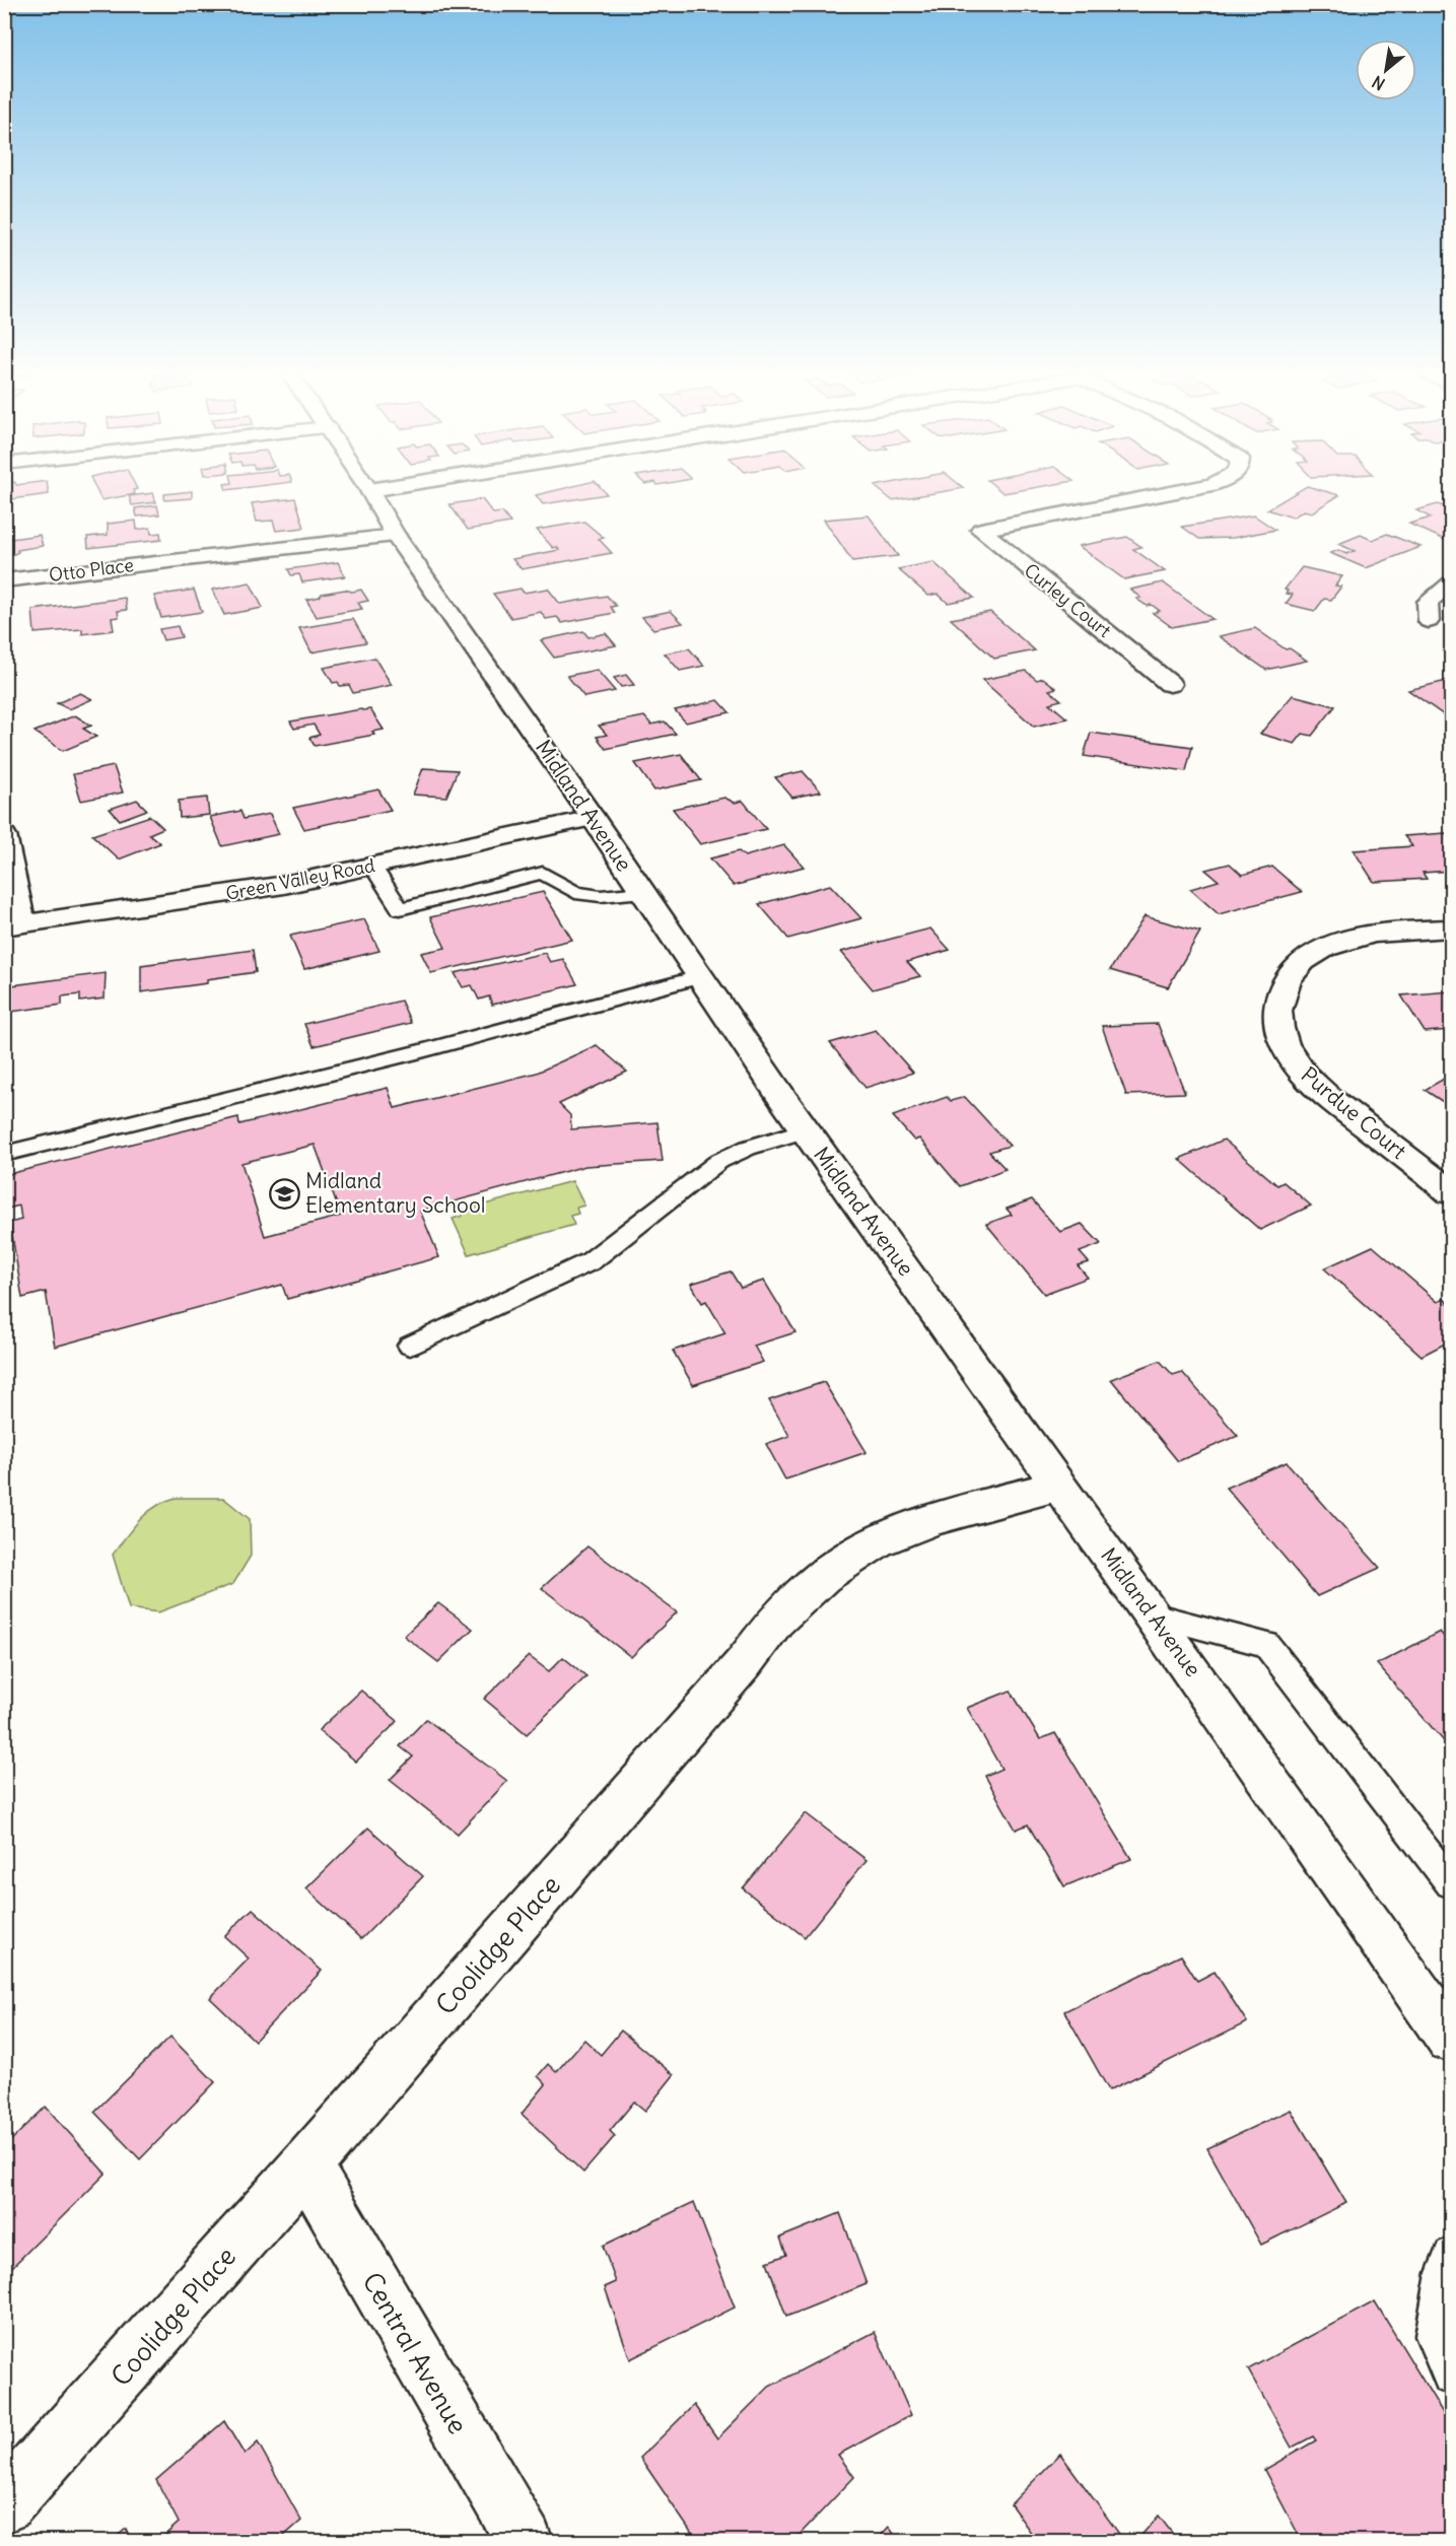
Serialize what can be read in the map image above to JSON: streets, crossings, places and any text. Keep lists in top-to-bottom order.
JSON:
{
  "streets": {
    "street": [
      "Otto Place",
      "Curley Court",
      "Midland Avenue",
      "Green Valley Road",
      "Purdue Court",
      "Coolidge Place",
      "Central Avenue"
    ]
  },
  "crossings": [
    ["Otto Place", "Midland Avenue"],
    ["Midland Avenue", "Green Valley Road"],
    ["Midland Avenue", "Coolidge Place"],
    ["Coolidge Place", "Central Avenue"]
  ],
  "places": {
    "school or university": ["Midland Elementary School"]
  },
  "north": "bottom left"
}
